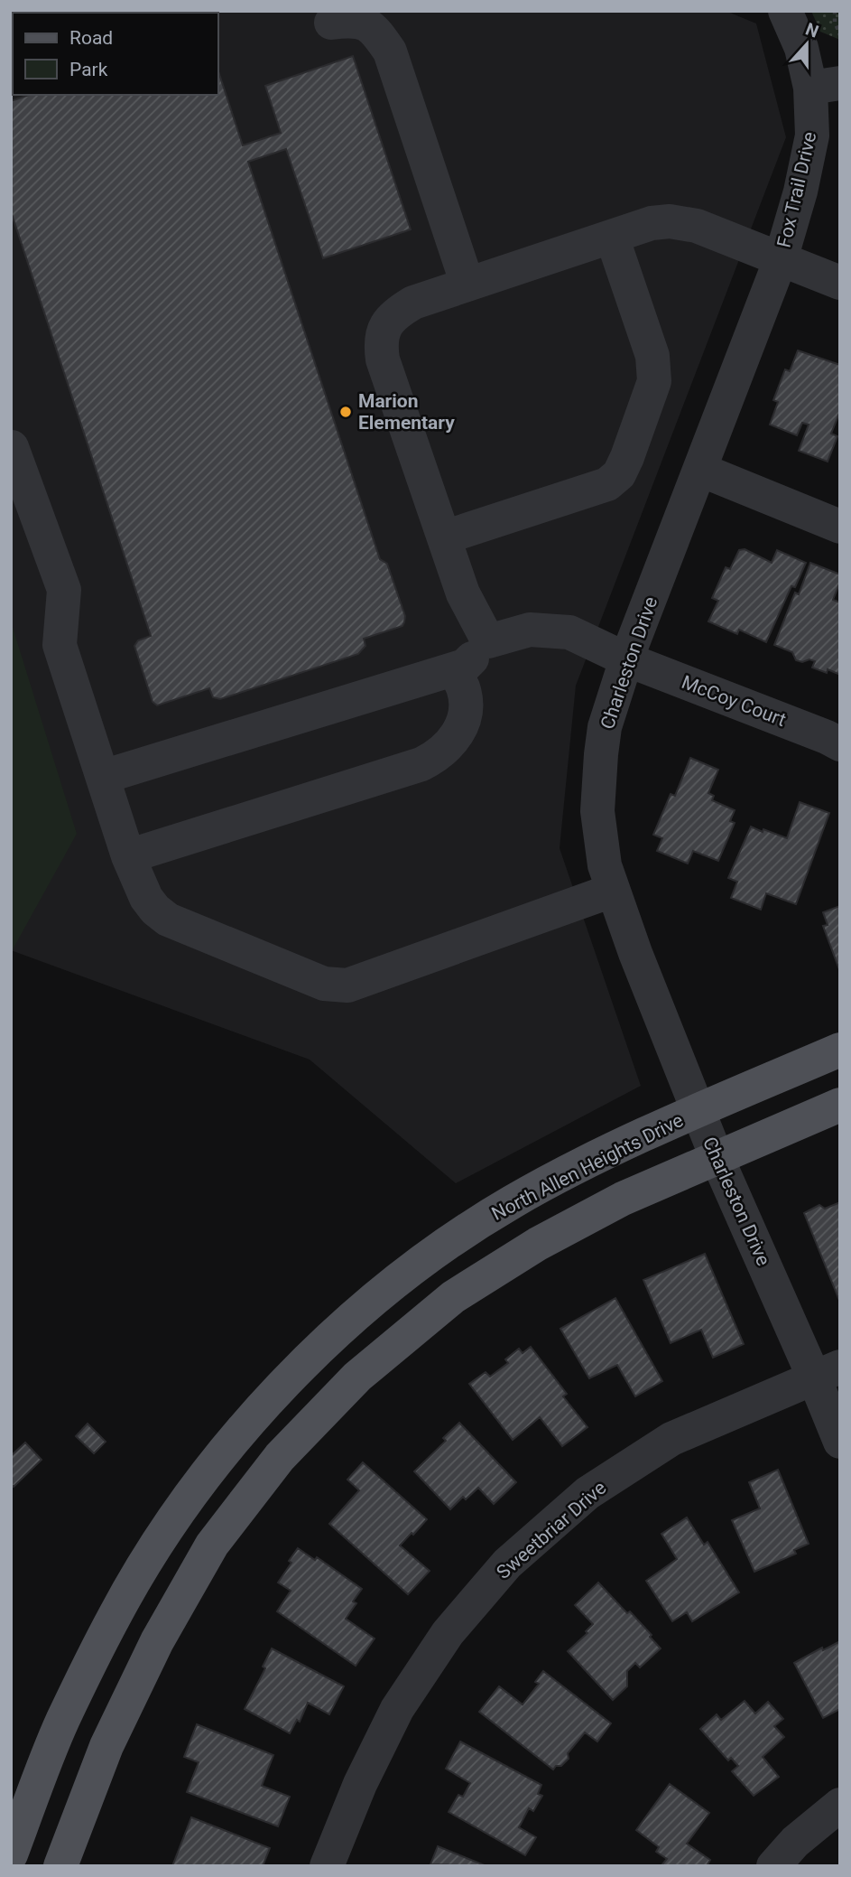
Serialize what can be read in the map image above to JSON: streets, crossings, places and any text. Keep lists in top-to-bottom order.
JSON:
{
  "streets": {
    "main road": ["North Allen Heights Drive"],
    "street": [
      "Fox Trail Drive",
      "Charleston Drive",
      "McCoy Court",
      "Sweetbriar Drive"
    ]
  },
  "crossings": [
    ["Fox Trail Drive", "Charleston Drive"],
    ["Charleston Drive", "McCoy Court"],
    ["Charleston Drive", "North Allen Heights Drive"],
    ["Charleston Drive", "Sweetbriar Drive"]
  ],
  "places": ["Marion Elementary"],
  "legend": ["Road", "Park"],
  "north": "top"
}
